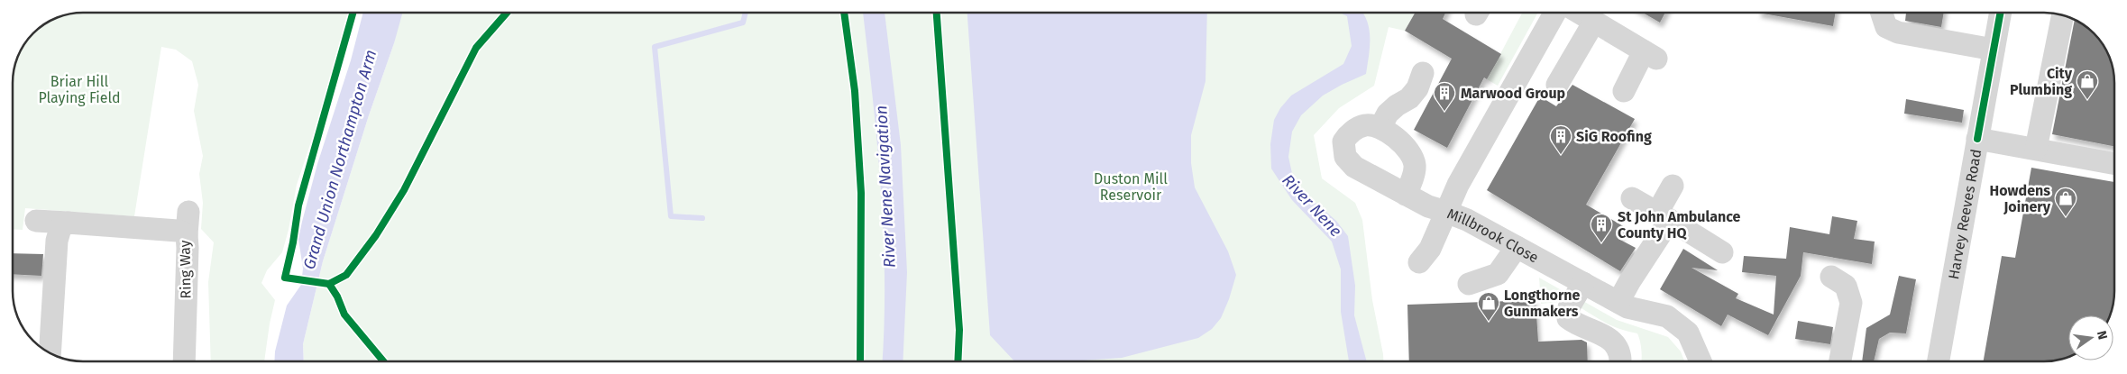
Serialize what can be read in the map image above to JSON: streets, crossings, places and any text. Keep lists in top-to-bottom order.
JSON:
{
  "streets": {
    "street": ["Harvey Reeves Road", "Millbrook Close", "Ring Way"]
  },
  "water": ["Grand Union Northampton Arm", "River Nene Navigation", "River Nene"],
  "parks": ["Briar Hill Playing Field", "Duston Mill Reservoir"],
  "places": {
    "shop": ["City Plumbing", "Howdens Joinery", "Longthorne Gunmakers"],
    "building": ["Marwood Group", "SiG Roofing", "St John Ambulance County HQ"]
  },
  "north": "right"
}
